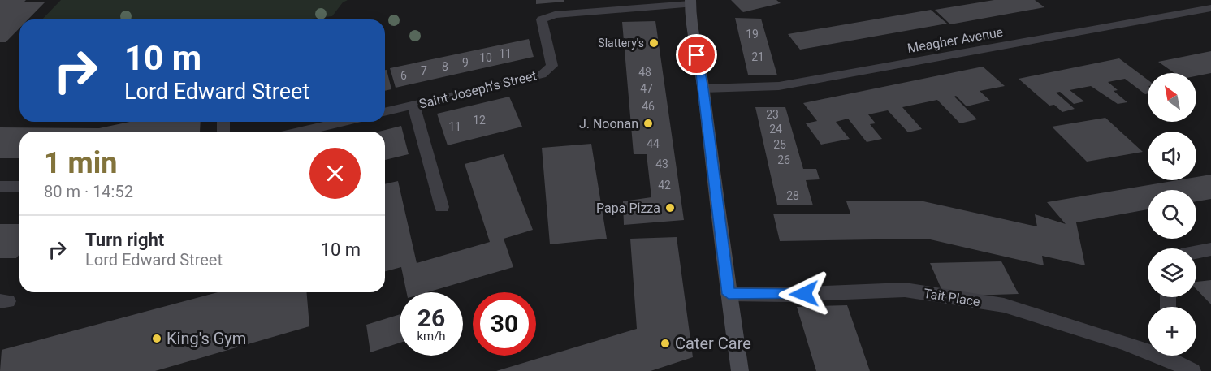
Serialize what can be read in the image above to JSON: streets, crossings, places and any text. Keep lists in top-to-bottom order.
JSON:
{
  "streets": {
    "street": ["Meagher Avenue", "Saint Joseph's Street", "Tait Place"]
  },
  "places": [
    "Slattery's",
    "J. Noonan",
    "Papa Pizza",
    "King's Gym",
    "Cater Care"
  ],
  "house_numbers": [
    "19",
    "11",
    "21",
    "10",
    "9",
    "8",
    "7",
    "48",
    "6",
    "47",
    "46",
    "23",
    "12",
    "11",
    "24",
    "44",
    "25",
    "26",
    "43",
    "42",
    "28"
  ],
  "north": "top left",
  "page": {
    "turn": ["10 m", "Lord Edward Street"],
    "map_buttons": "+",
    "heading": ["1 min", "80 m · 14:52"],
    "list": [
      {
        "name": "Turn right",
        "note": "Lord Edward Street",
        "value": "10 m"
      }
    ],
    "speed": "26 km/h",
    "limit": "30"
  }
}
